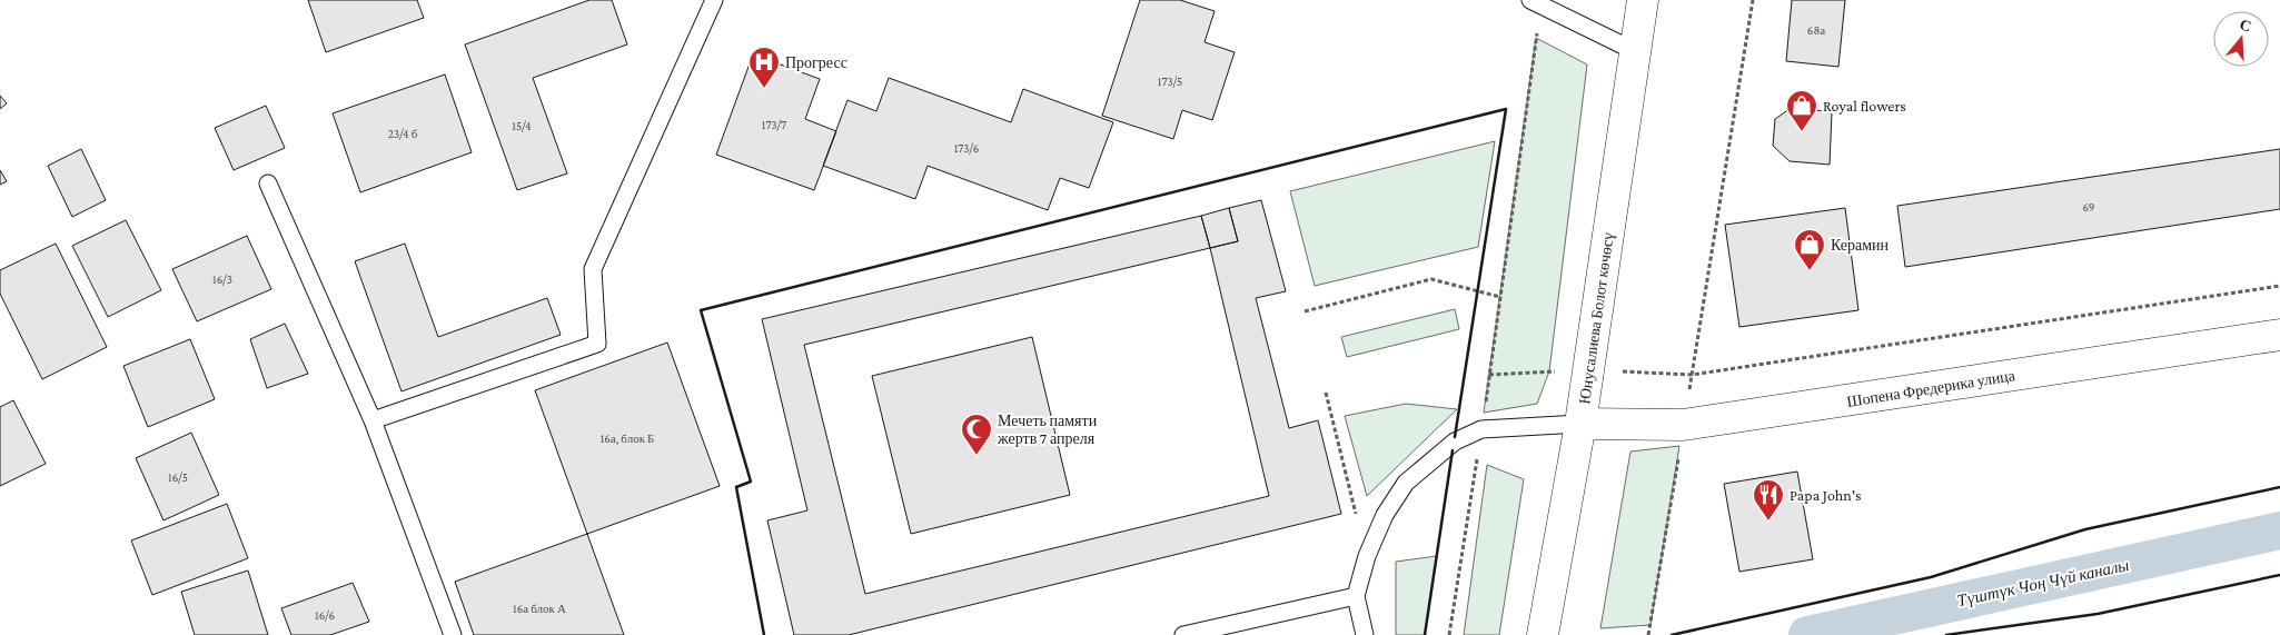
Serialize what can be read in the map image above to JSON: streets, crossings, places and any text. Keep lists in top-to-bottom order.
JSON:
{
  "streets": {
    "street": ["Юнусалиева Болот көчөсү", "Шопена Фредерика улица"]
  },
  "crossings": [
    ["Юнусалиева Болот көчөсү", "Шопена Фредерика улица"]
  ],
  "water": ["Түштүк Чоң Чүй каналы"],
  "places": {
    "hospital": ["Прогресс"],
    "shop": ["Royal flowers", "Керамин"],
    "mosque": ["Мечеть памяти жертв 7 апреля"],
    "restaurant": ["Papa John's"]
  },
  "house_numbers": [
    "68а",
    "173/5",
    "173/7",
    "15/4",
    "23/4 б",
    "173/6",
    "69",
    "16/3",
    "16а, блок Б",
    "16/5",
    "16а блок А",
    "16/6"
  ],
  "north": "top"
}
